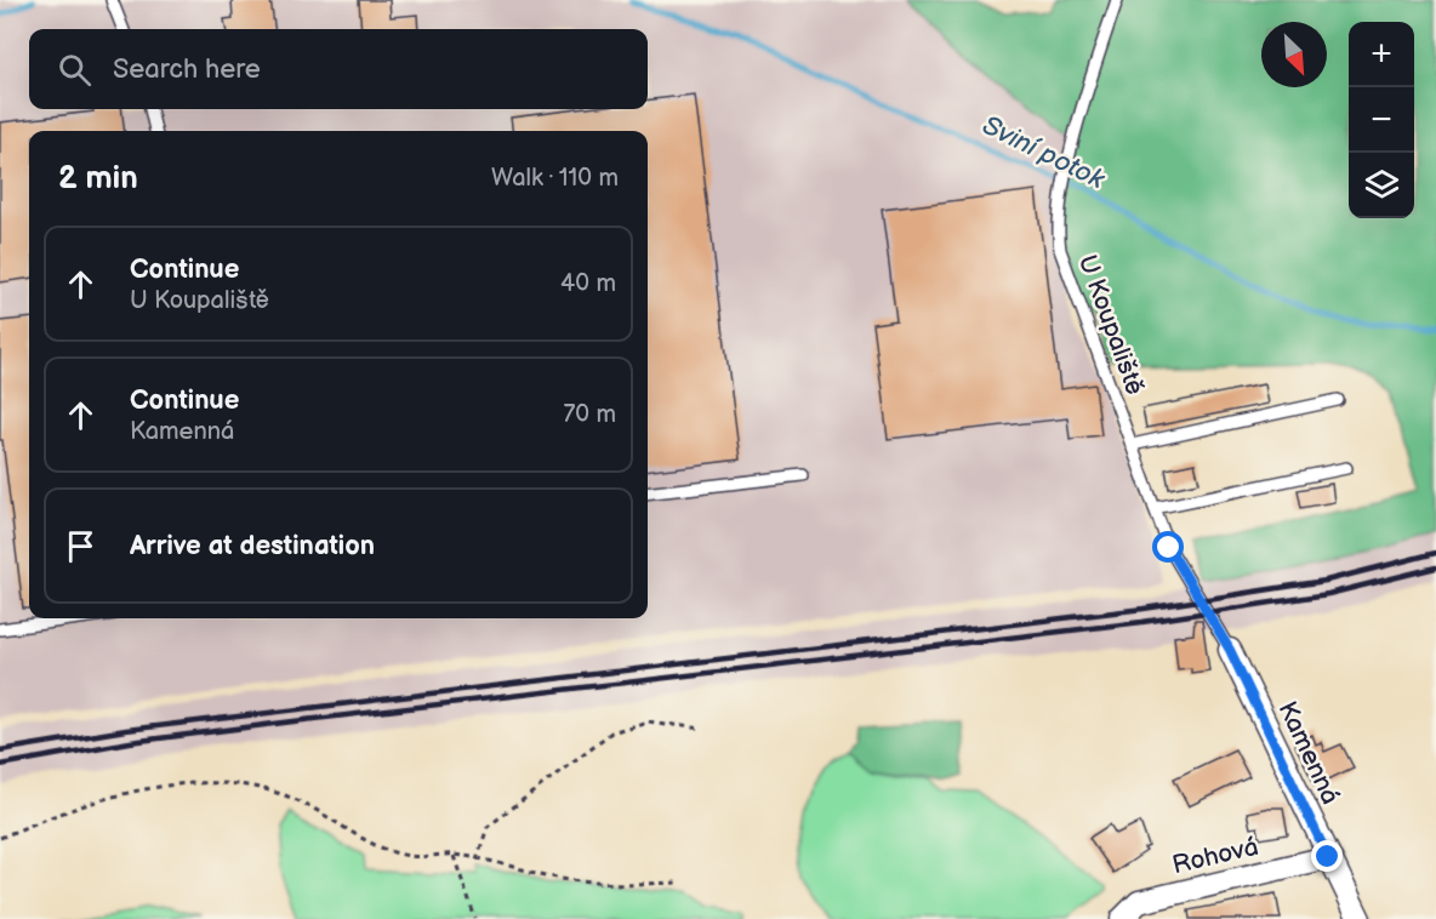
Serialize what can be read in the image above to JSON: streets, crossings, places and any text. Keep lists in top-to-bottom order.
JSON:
{
  "streets": {
    "street": ["Kamenná", "Rohová"],
    "lane": ["U Koupaliště"]
  },
  "crossings": [
    ["U Koupaliště", "Kamenná"],
    ["Kamenná", "Rohová"]
  ],
  "water": ["Sviní potok"],
  "north": "bottom right",
  "page": {
    "map_buttons": ["+", "−"],
    "search": "Search here",
    "heading": ["2 min", "Walk · 110 m"],
    "list": [
      ["Continue", "U Koupaliště", "40 m"],
      ["Continue", "Kamenná", "70 m"],
      "Arrive at destination"
    ]
  }
}
